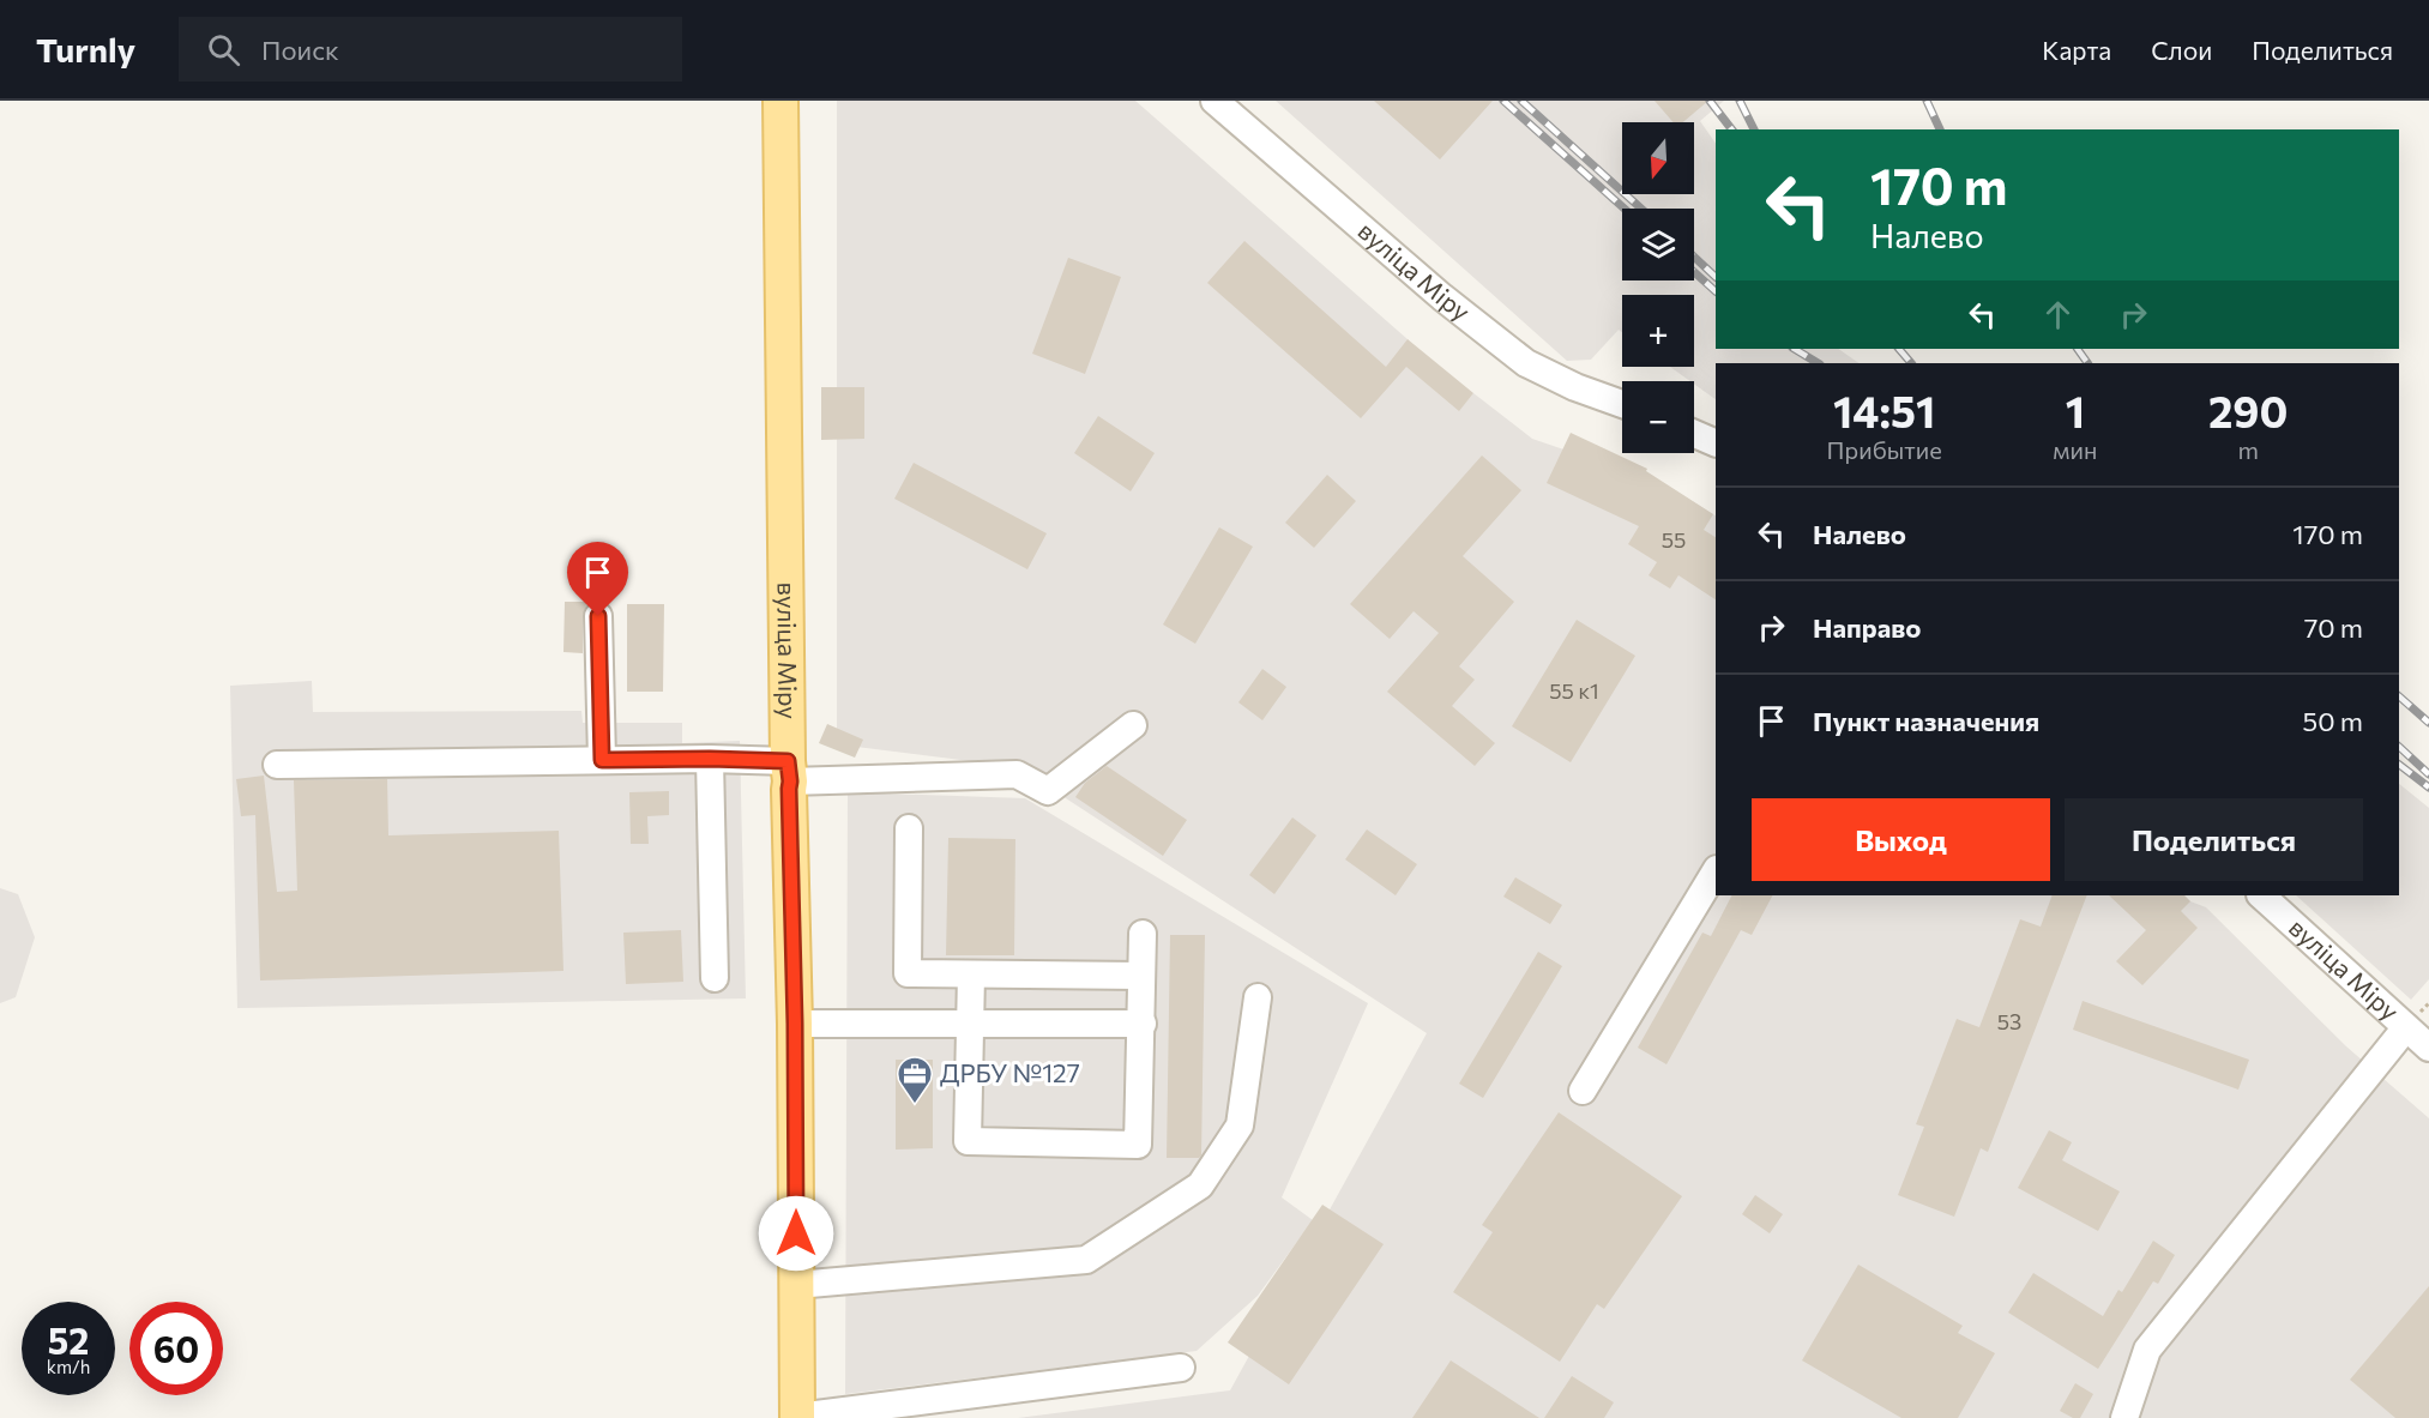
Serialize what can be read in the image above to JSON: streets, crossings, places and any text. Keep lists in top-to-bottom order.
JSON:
{
  "streets": {
    "main road": ["вуліца Міру"]
  },
  "places": {
    "office": ["ДРБУ №127"]
  },
  "house_numbers": ["55", "55 к1", "53"],
  "north": "bottom",
  "page": {
    "header": "Turnly",
    "search": "Поиск",
    "nav": ["Карта", "Слои", "Поделиться"],
    "map_buttons": ["+", "−"],
    "turn": ["170 m", "Налево"],
    "eta": [
      "14:51",
      "Прибытие",
      "1",
      "мин",
      "290",
      "m"
    ],
    "list": [
      {
        "name": "Налево",
        "value": "170 m"
      },
      {
        "name": "Направо",
        "value": "70 m"
      },
      {
        "name": "Пункт назначения",
        "value": "50 m"
      }
    ],
    "buttons": ["Выход", "Поделиться"],
    "speed": "52 km/h",
    "limit": "60"
  }
}
